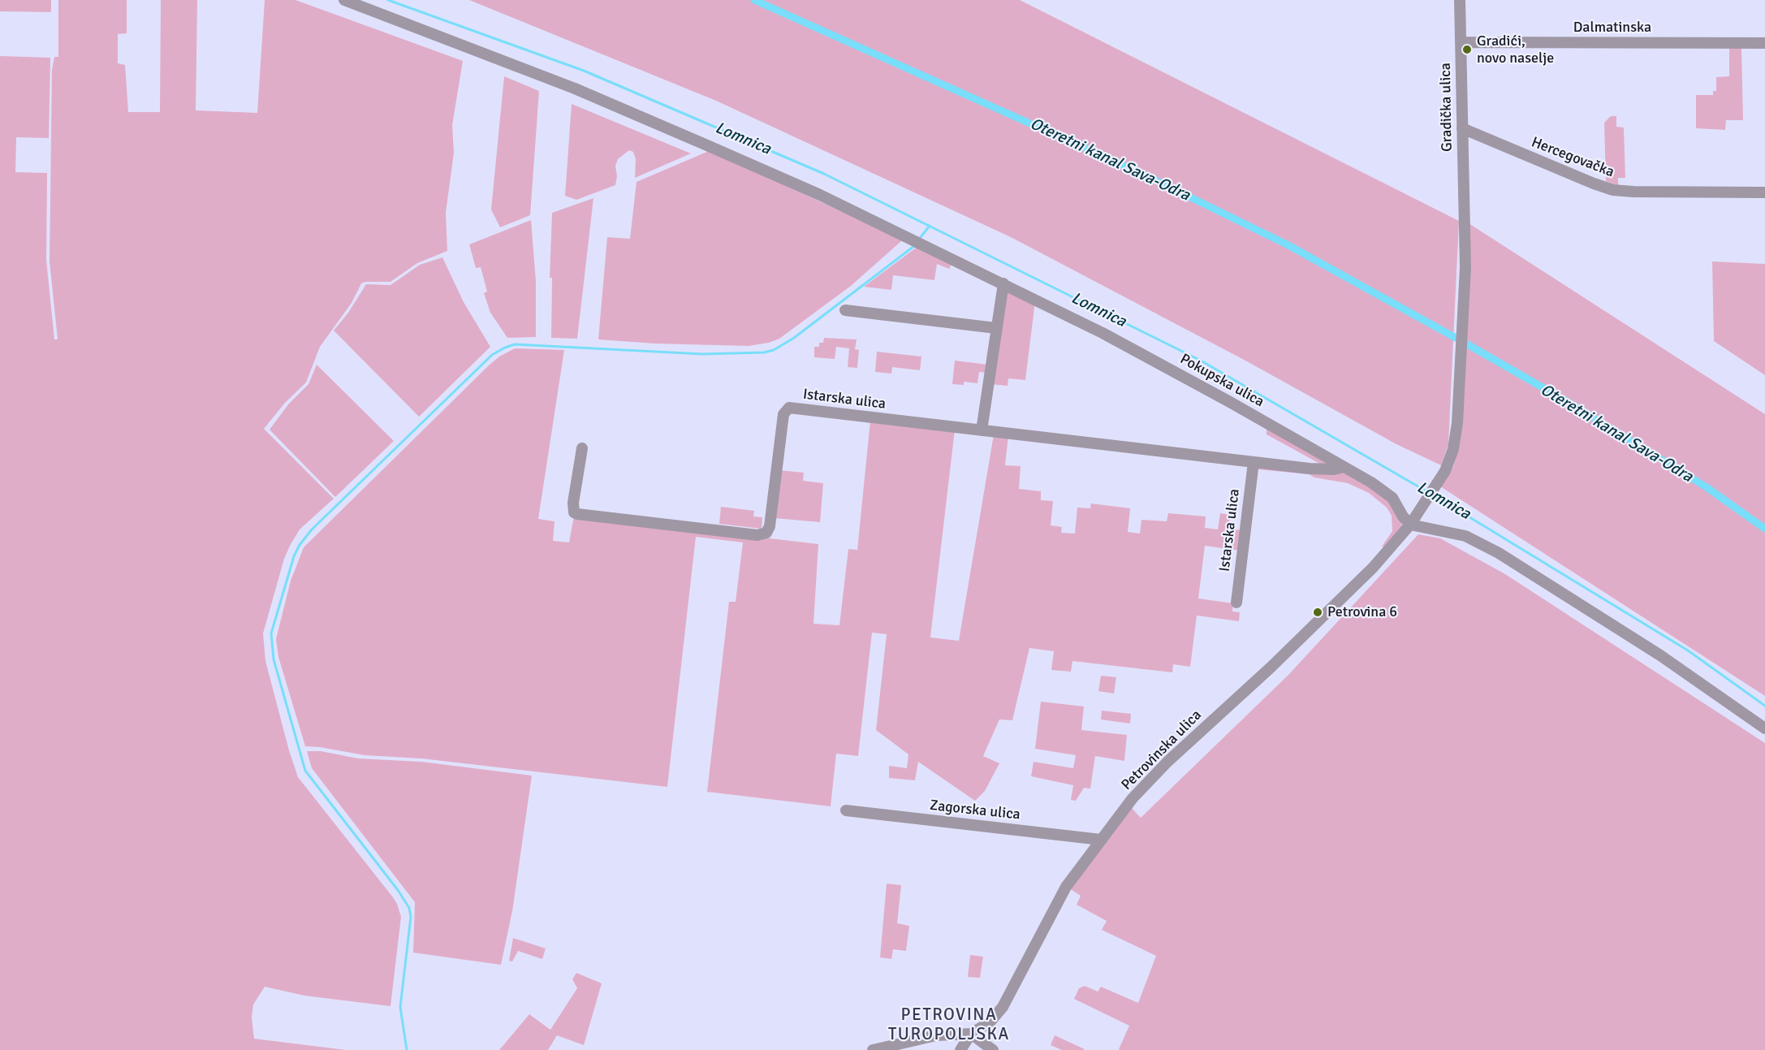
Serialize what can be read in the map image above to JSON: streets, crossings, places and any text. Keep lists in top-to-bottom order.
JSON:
{
  "streets": {
    "street": [
      "Dalmatinska",
      "Gradička ulica",
      "Hercegovačka",
      "Pokupska ulica",
      "Istarska ulica",
      "Petrovinska ulica",
      "Zagorska ulica"
    ]
  },
  "crossings": [
    ["Dalmatinska", "Gradička ulica"],
    ["Gradička ulica", "Hercegovačka"],
    ["Gradička ulica", "Petrovinska ulica"],
    ["Pokupska ulica", "Istarska ulica"],
    ["Pokupska ulica", "Petrovinska ulica"],
    ["Petrovinska ulica", "Zagorska ulica"]
  ],
  "districts": ["PETROVINA TUROPOLJSKA"],
  "water": ["Lomnica", "Oteretni kanal Sava-Odra"],
  "places": ["Gradići, novo naselje", "Petrovina 6"]
}
